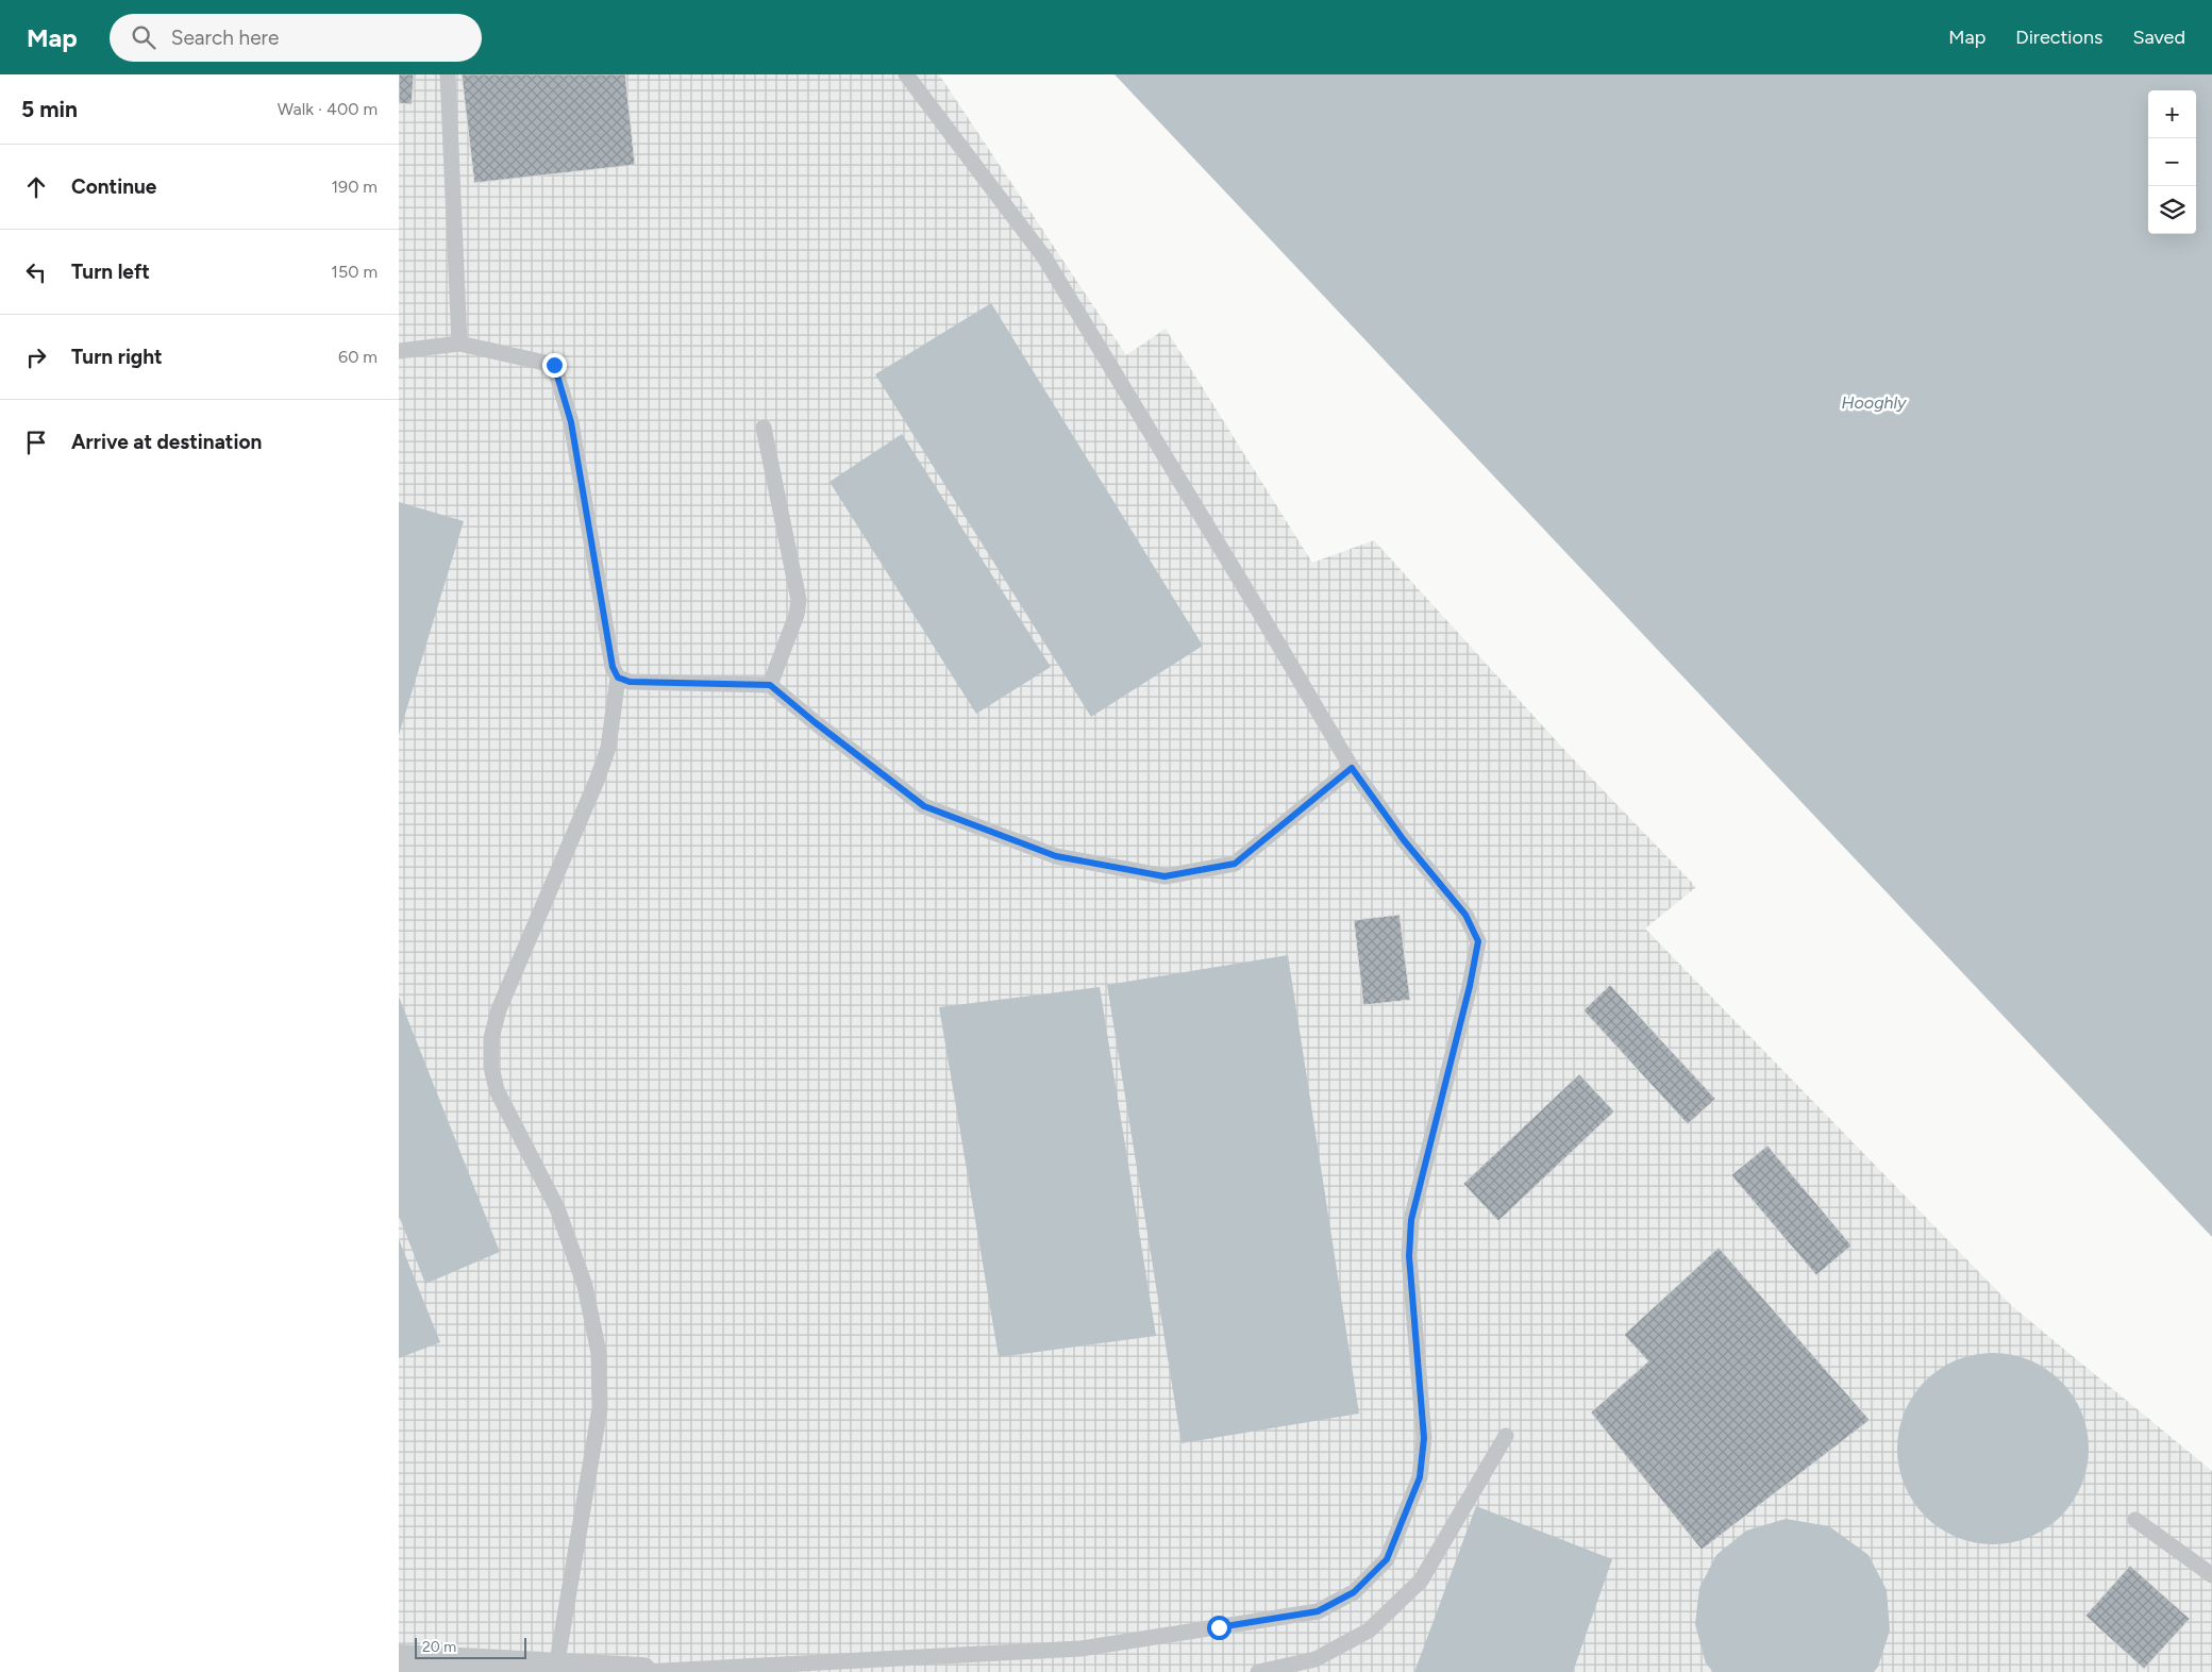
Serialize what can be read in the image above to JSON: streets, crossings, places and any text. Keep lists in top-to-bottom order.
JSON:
{
  "water": ["Hooghly"],
  "scale_bar": "20 m",
  "page": {
    "header": "Map",
    "search": "Search here",
    "nav": ["Map", "Directions", "Saved"],
    "heading": ["5 min", "Walk · 400 m"],
    "map_buttons": ["+", "−"],
    "list": [
      ["Continue", "190 m"],
      ["Turn left", "150 m"],
      ["Turn right", "60 m"],
      "Arrive at destination"
    ],
    "scale": "20 m"
  }
}
